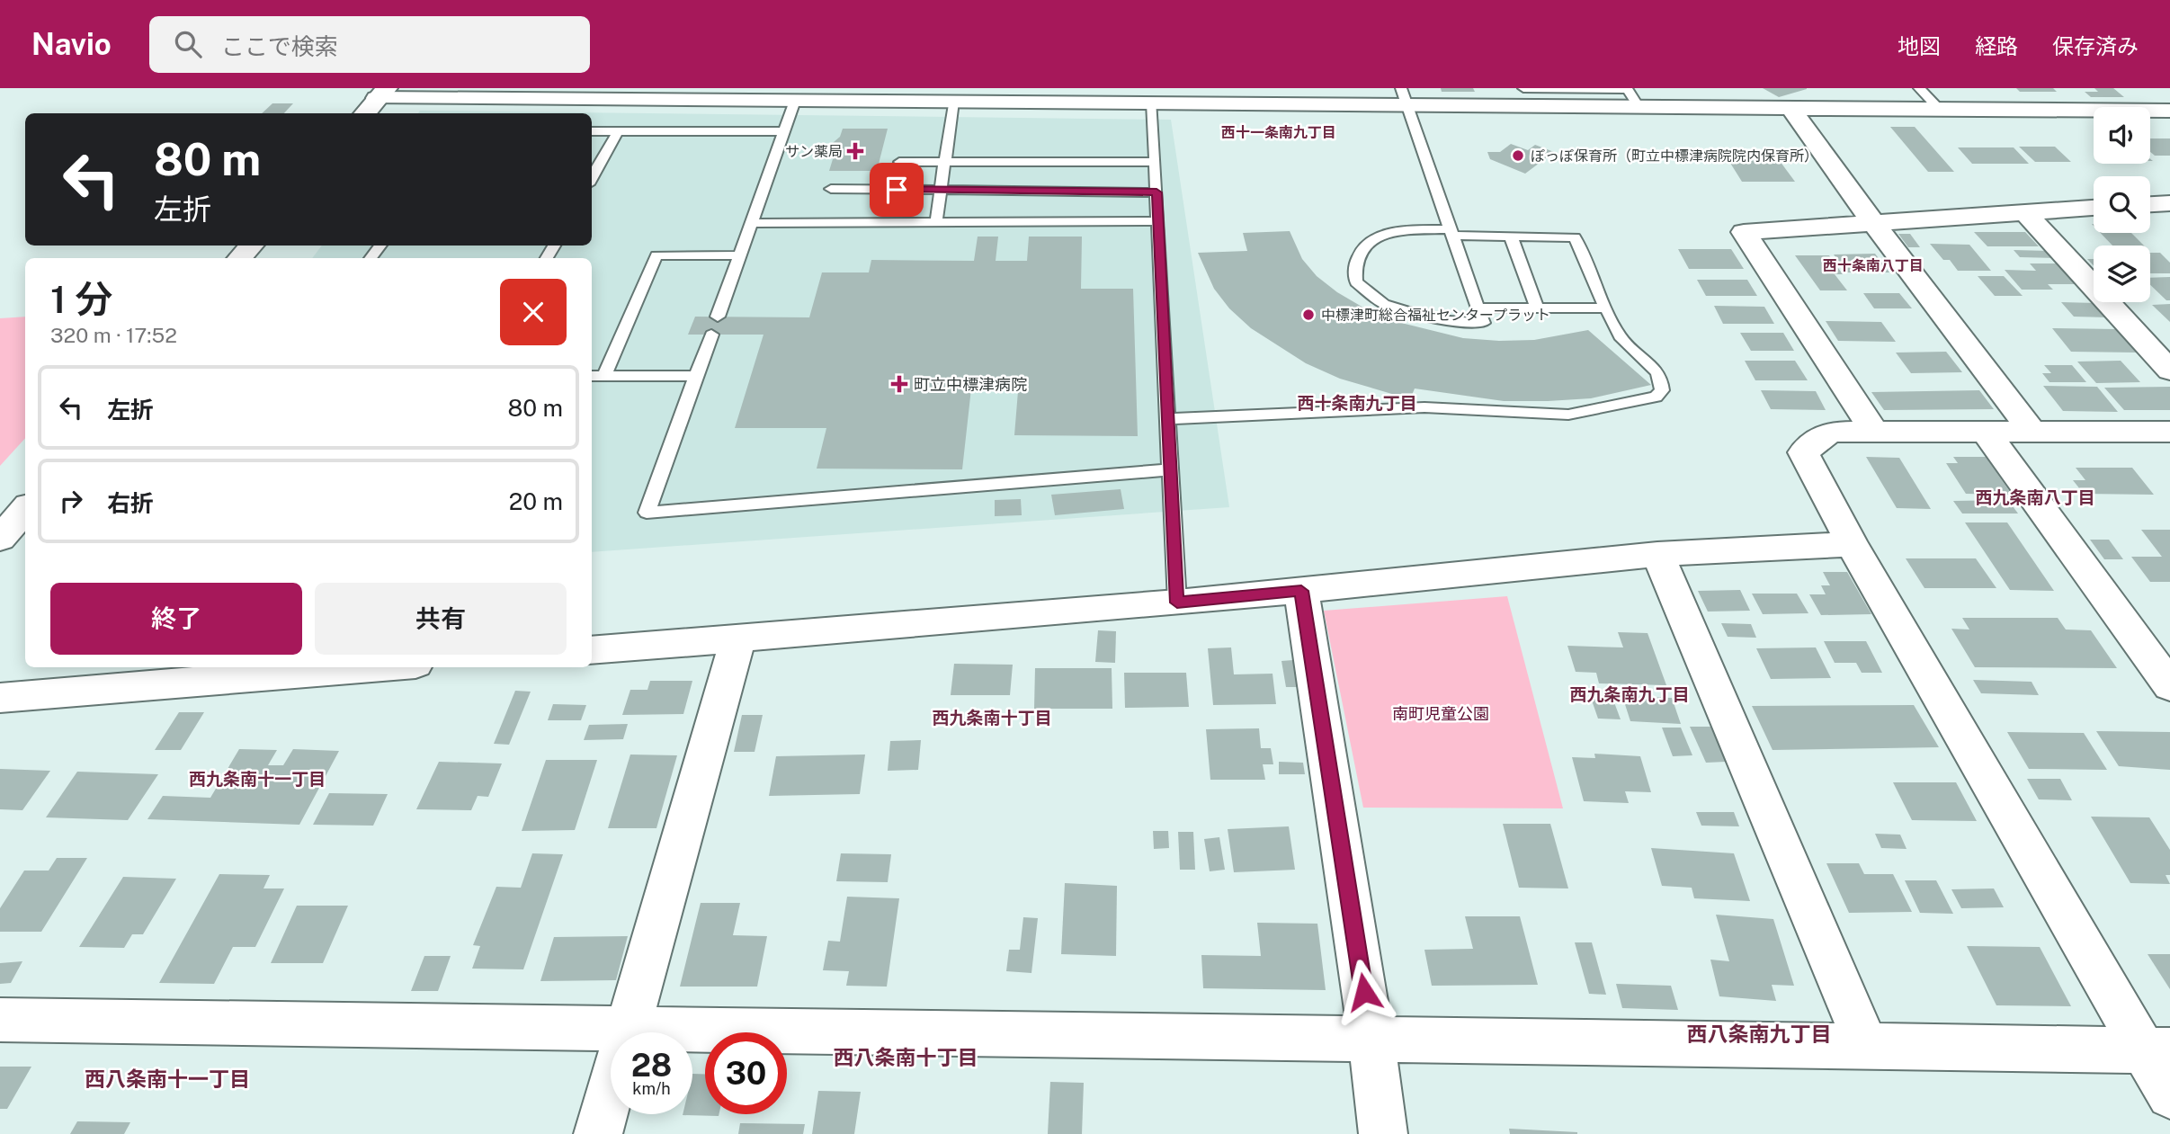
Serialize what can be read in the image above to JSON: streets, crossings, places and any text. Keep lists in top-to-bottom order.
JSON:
{
  "districts": [
    "西十一条南九丁目",
    "西十条南八丁目",
    "西十条南九丁目",
    "西九条南八丁目",
    "西九条南九丁目",
    "西九条南十丁目",
    "西九条南十一丁目",
    "西八条南九丁目",
    "西八条南十丁目",
    "西八条南十一丁目"
  ],
  "parks": ["南町児童公園"],
  "places": {
    "health": ["サン薬局", "町立中標津病院"],
    "other": ["ぽっぽ保育所（町立中標津病院院内保育所）", "中標津町総合福祉センタープラット"]
  },
  "page": {
    "header": "Navio",
    "search": "ここで検索",
    "nav": ["地図", "経路", "保存済み"],
    "turn": ["80 m", "左折"],
    "heading": ["1 分", "320 m · 17:52"],
    "list": [
      {
        "name": "左折",
        "value": "80 m"
      },
      {
        "name": "右折",
        "value": "20 m"
      }
    ],
    "buttons": ["終了", "共有"],
    "speed": "28 km/h",
    "limit": "30"
  }
}
